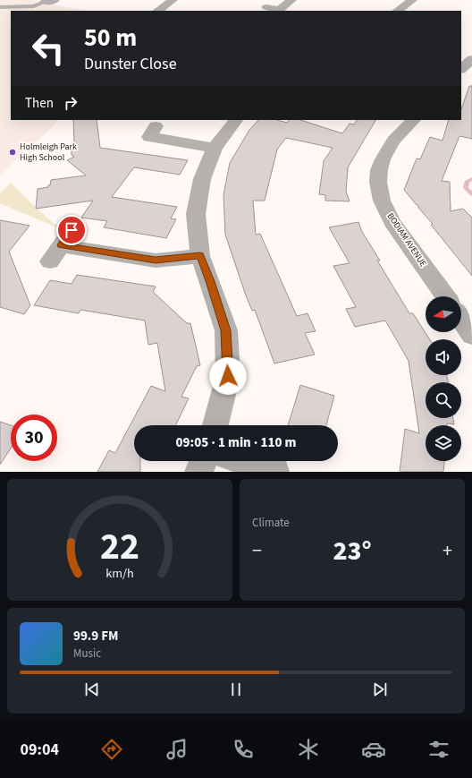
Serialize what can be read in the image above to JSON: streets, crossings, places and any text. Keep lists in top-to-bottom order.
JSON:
{
  "streets": {
    "street": ["BODIAM AVENUE"]
  },
  "places": ["Holmleigh Park High School"],
  "north": "left",
  "page": {
    "turn": ["50 m", "Dunster Close"],
    "then": "Then",
    "limit": "30",
    "trip": "09:05 · 1 min · 110 m",
    "tile": "Climate",
    "heat": ["−", "23°", "+"],
    "song": ["99.9 FM", "Music"],
    "tabs": "09:04",
    "gauge": ["22", "km/h"]
  }
}
